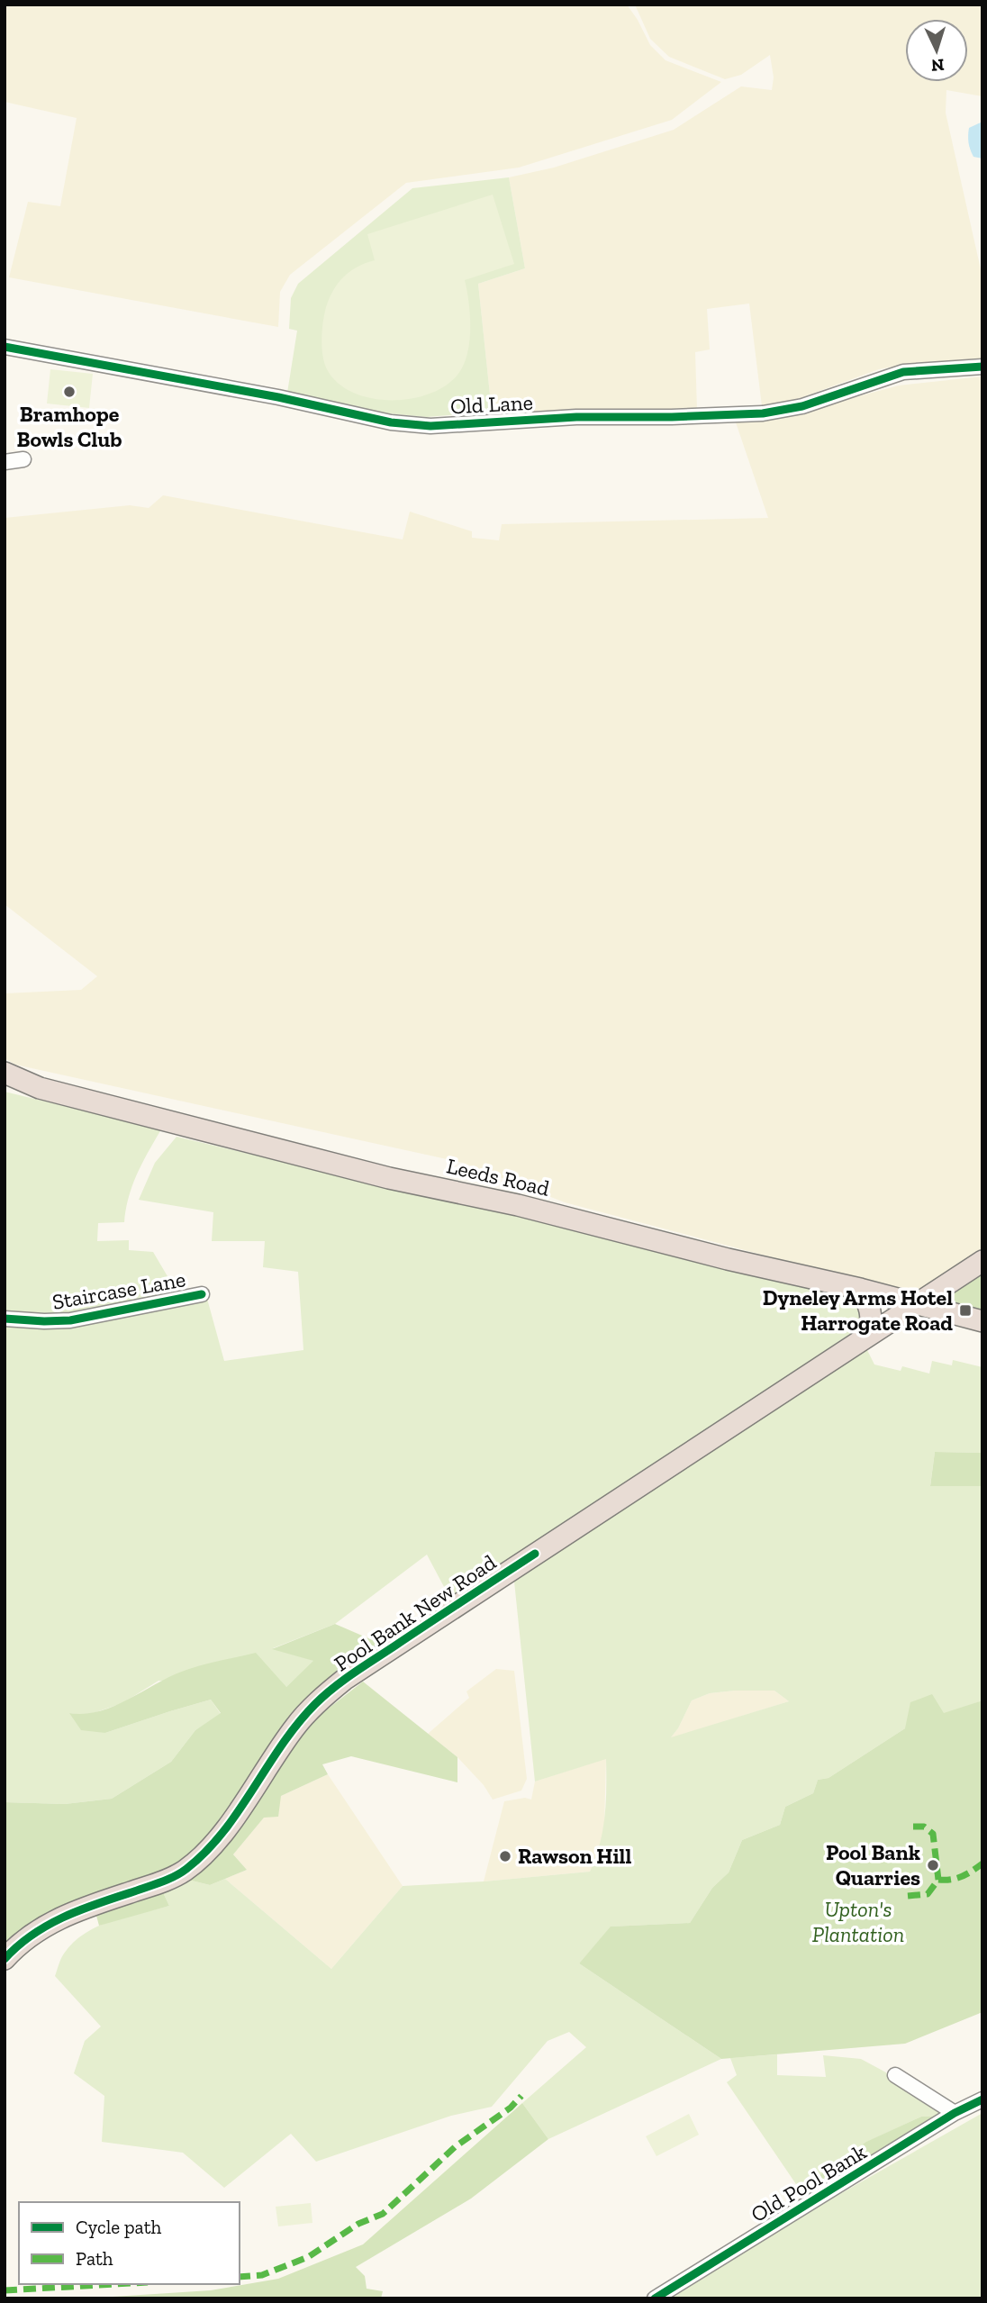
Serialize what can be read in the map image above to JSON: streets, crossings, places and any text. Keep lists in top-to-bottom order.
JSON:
{
  "streets": {
    "highway": ["Leeds Road", "Pool Bank New Road"],
    "street": ["Old Lane", "Staircase Lane", "Old Pool Bank"]
  },
  "crossings": [
    ["Leeds Road", "Pool Bank New Road"]
  ],
  "parks": ["Upton's Plantation"],
  "places": {
    "other": ["Bramhope Bowls Club", "Rawson Hill", "Pool Bank Quarries"],
    "transit": ["Dyneley Arms Hotel Harrogate Road"]
  },
  "legend": ["Cycle path", "Path"],
  "north": "bottom"
}
